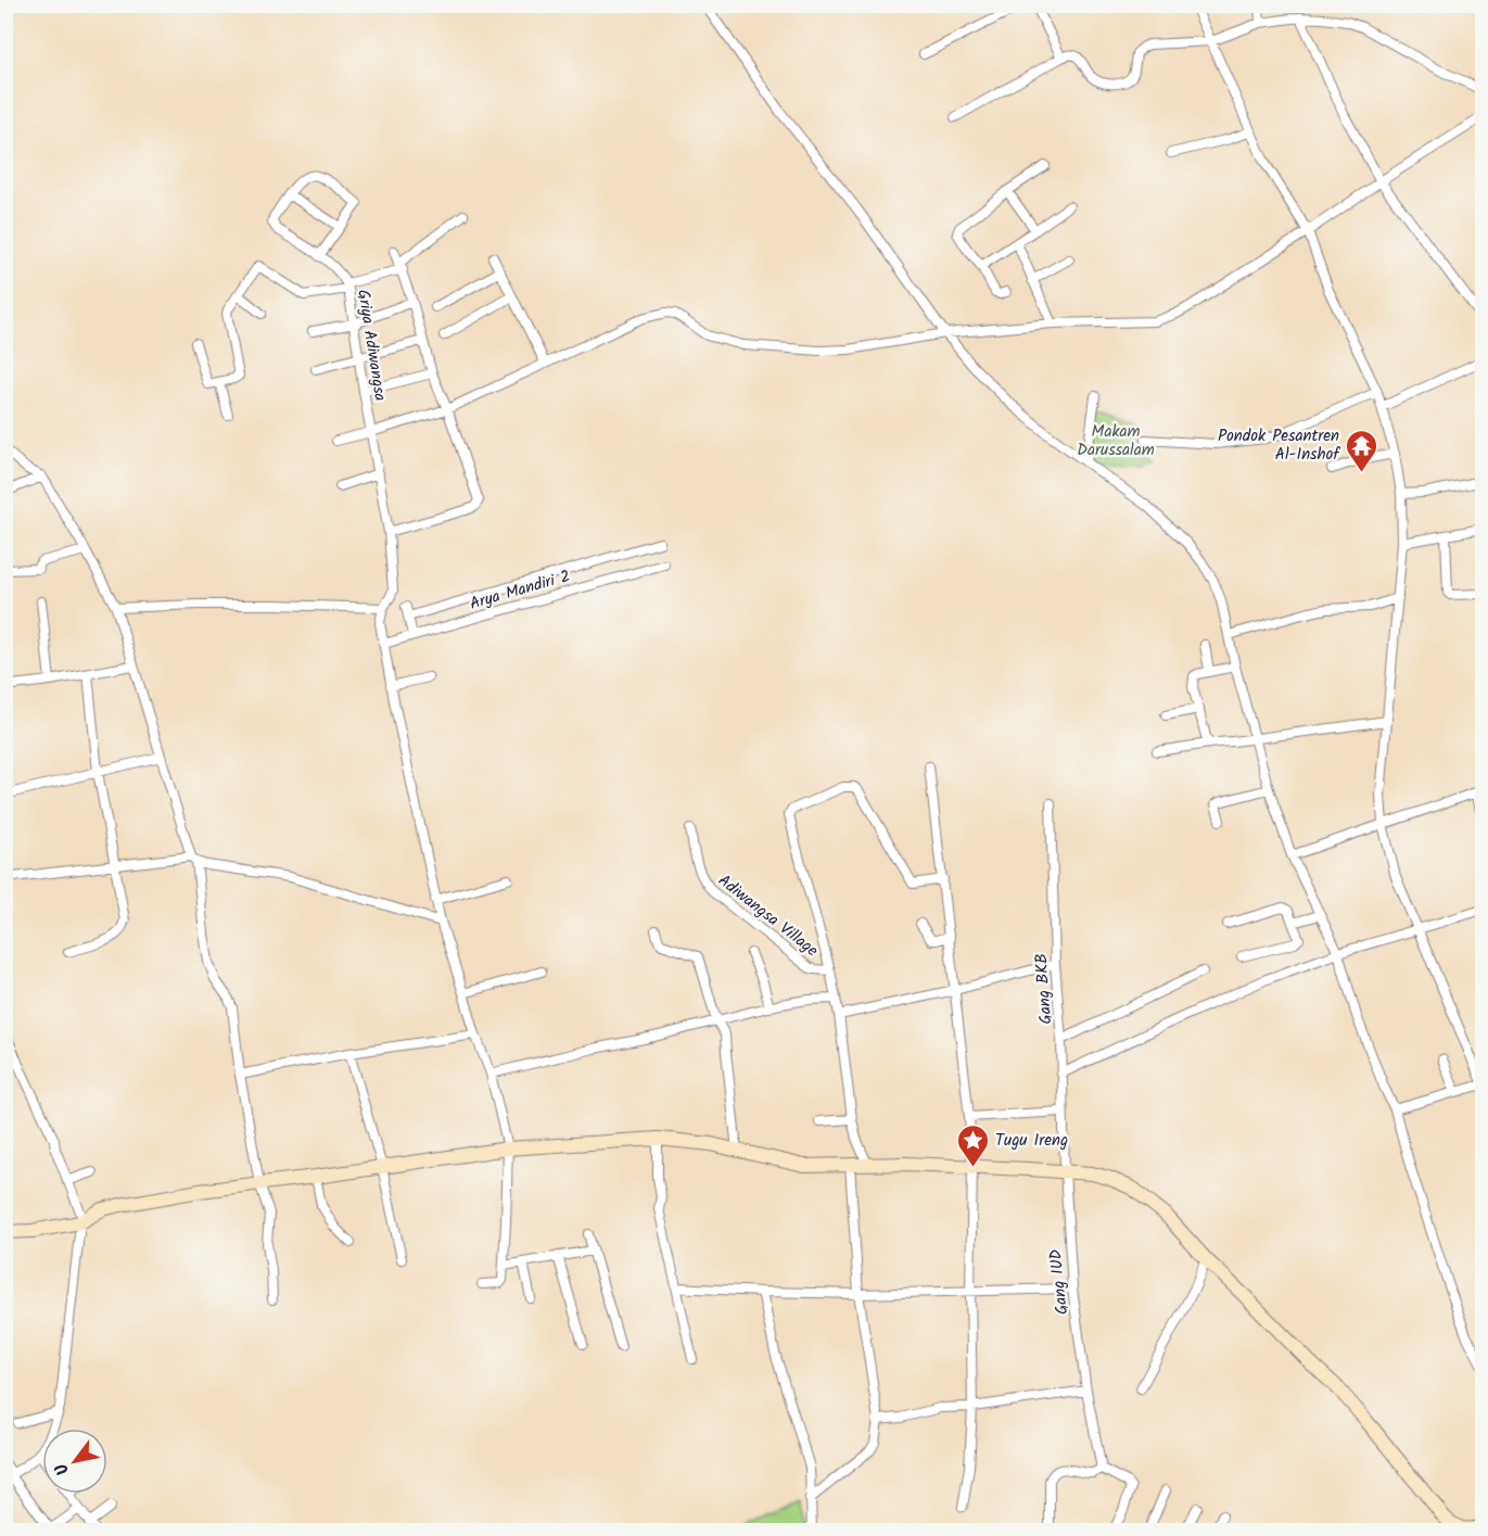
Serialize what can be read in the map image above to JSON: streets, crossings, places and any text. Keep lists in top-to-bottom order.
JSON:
{
  "streets": {
    "street": [
      "Griya Adiwangsa",
      "Arya Mandiri 2",
      "Adiwangsa Village",
      "Gang BKB",
      "Gang IUD"
    ]
  },
  "crossings": [
    ["Griya Adiwangsa", "Arya Mandiri 2"],
    ["Gang BKB", "Gang IUD"]
  ],
  "parks": ["Makam Darussalam"],
  "places": {
    "temple": ["Pondok Pesantren Al-Inshof"],
    "place": ["Tugu Ireng"]
  },
  "north": "bottom left"
}
